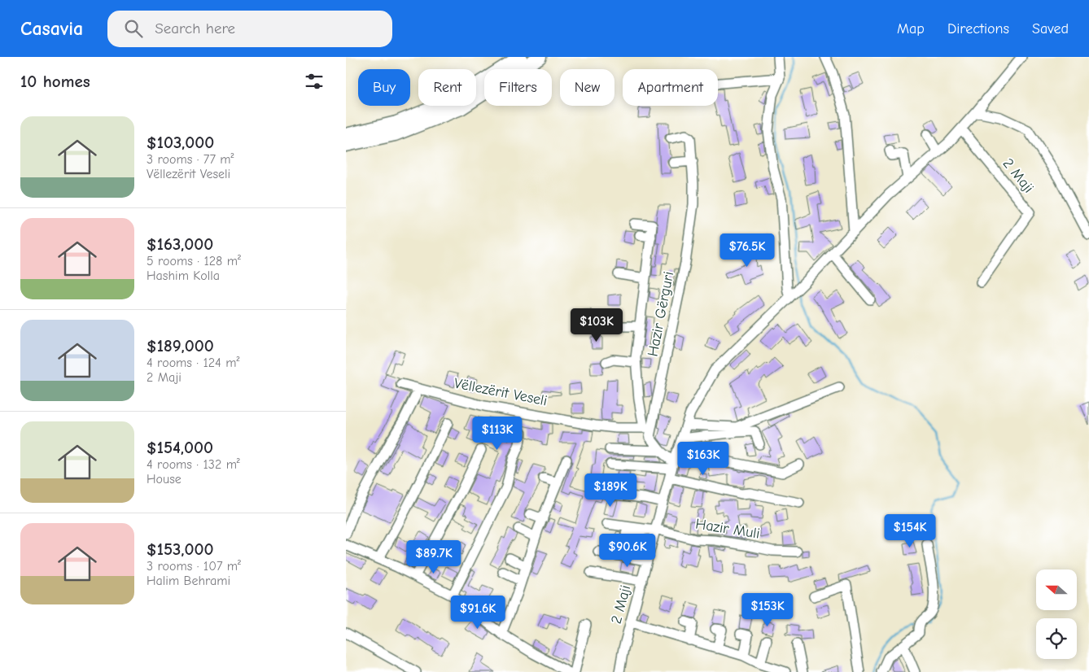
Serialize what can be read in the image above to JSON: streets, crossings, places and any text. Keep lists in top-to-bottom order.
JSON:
{
  "streets": {
    "street": [
      "2 Maji",
      "Hazir Gërguri",
      "Vëllezërit Veseli",
      "Hazir Muli"
    ]
  },
  "crossings": [
    ["2 Maji", "Hazir Muli"]
  ],
  "north": "left",
  "page": {
    "header": "Casavia",
    "search": "Search here",
    "nav": ["Map", "Directions", "Saved"],
    "heading": "10 homes",
    "chip": [
      "Buy",
      "Rent",
      "Filters",
      "New",
      "Apartment"
    ],
    "list": [
      {
        "name": "$103,000",
        "note": "3 rooms · 77 m² · Vëllezërit Veseli"
      },
      {
        "name": "$163,000",
        "note": "5 rooms · 128 m² · Hashim Kolla"
      },
      {
        "name": "$189,000",
        "note": "4 rooms · 124 m² · 2 Maji"
      },
      {
        "name": "$154,000",
        "note": "4 rooms · 132 m² · House"
      },
      {
        "name": "$153,000",
        "note": "3 rooms · 107 m² · Halim Behrami"
      }
    ],
    "price": [
      "$76.5K",
      "$103K",
      "$113K",
      "$163K",
      "$189K",
      "$154K",
      "$90.6K",
      "$89.7K",
      "$153K",
      "$91.6K"
    ]
  }
}
